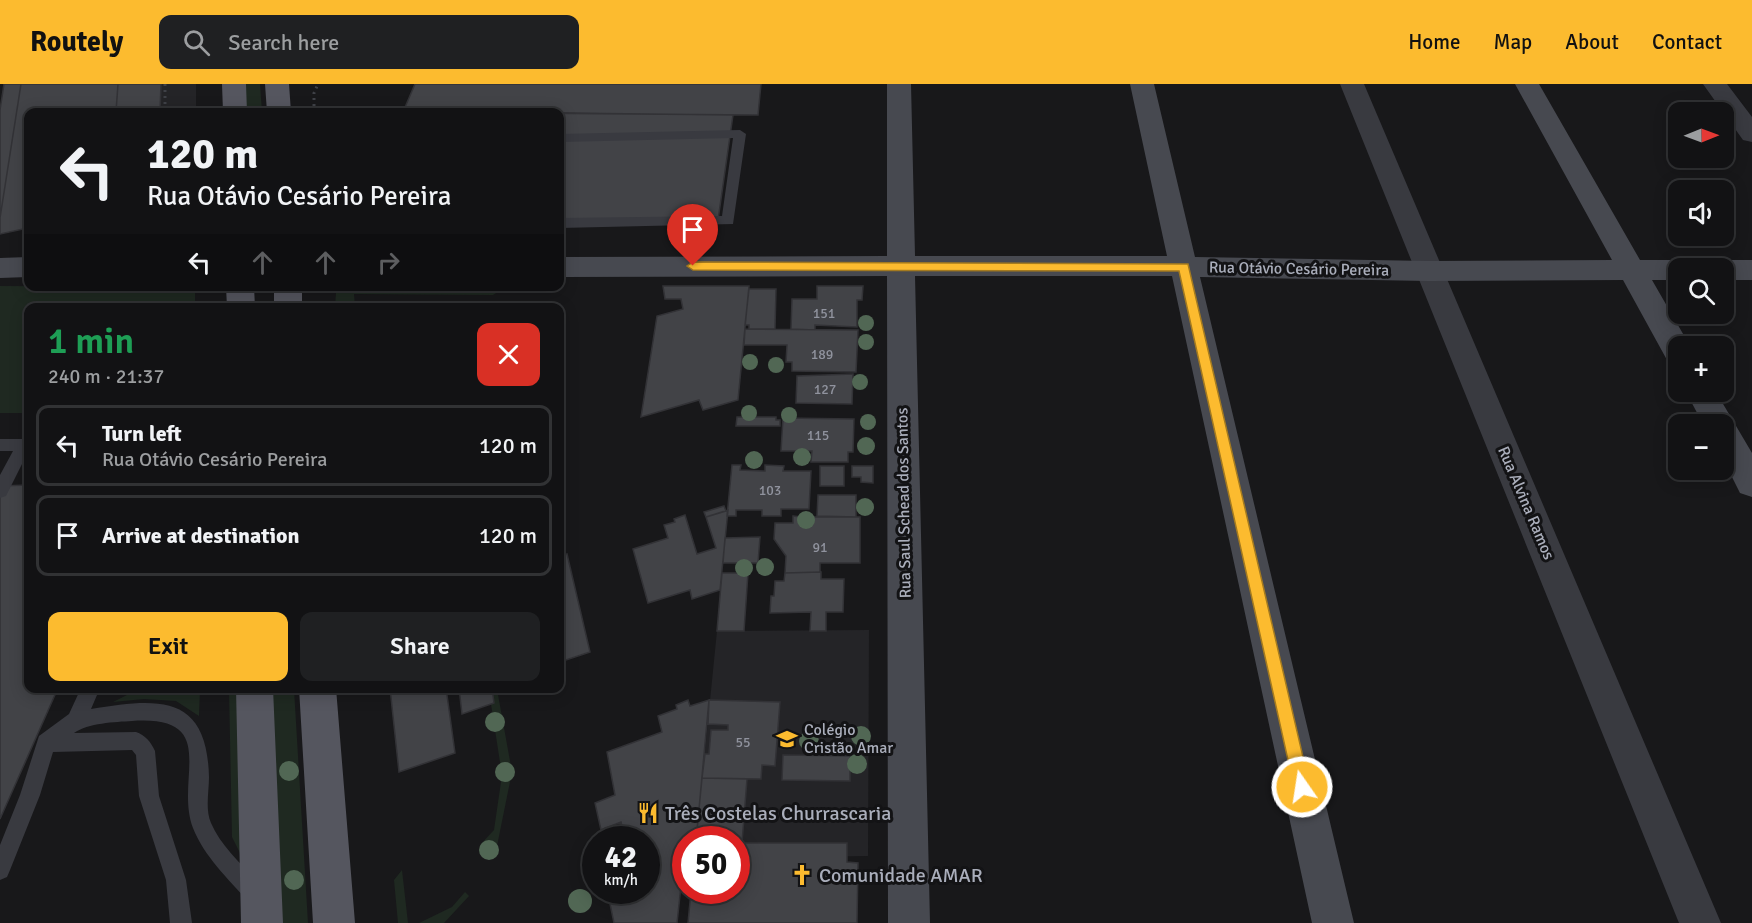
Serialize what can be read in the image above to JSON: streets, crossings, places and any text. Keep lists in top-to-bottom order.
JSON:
{
  "streets": {
    "main road": ["Rua Otávio Cesário Pereira", "Rua Saul Schead dos Santos"],
    "street": ["Rua Alvina Ramos"]
  },
  "crossings": [
    ["Rua Otávio Cesário Pereira", "Rua Saul Schead dos Santos"],
    ["Rua Otávio Cesário Pereira", "Rua Alvina Ramos"]
  ],
  "places": {
    "school or university": ["Colégio Cristão Amar"],
    "restaurant": ["Três Costelas Churrascaria"],
    "church": ["Comunidade AMAR"]
  },
  "house_numbers": [
    "151",
    "189",
    "127",
    "115",
    "103",
    "91",
    "55"
  ],
  "north": "right",
  "page": {
    "header": "Routely",
    "search": "Search here",
    "nav": [
      "Home",
      "Map",
      "About",
      "Contact"
    ],
    "map_buttons": ["+", "−"],
    "turn": ["120 m", "Rua Otávio Cesário Pereira"],
    "heading": ["1 min", "240 m · 21:37"],
    "list": [
      {
        "name": "Turn left",
        "note": "Rua Otávio Cesário Pereira",
        "value": "120 m"
      },
      {
        "name": "Arrive at destination",
        "value": "120 m"
      }
    ],
    "buttons": ["Exit", "Share"],
    "speed": "42 km/h",
    "limit": "50"
  }
}
